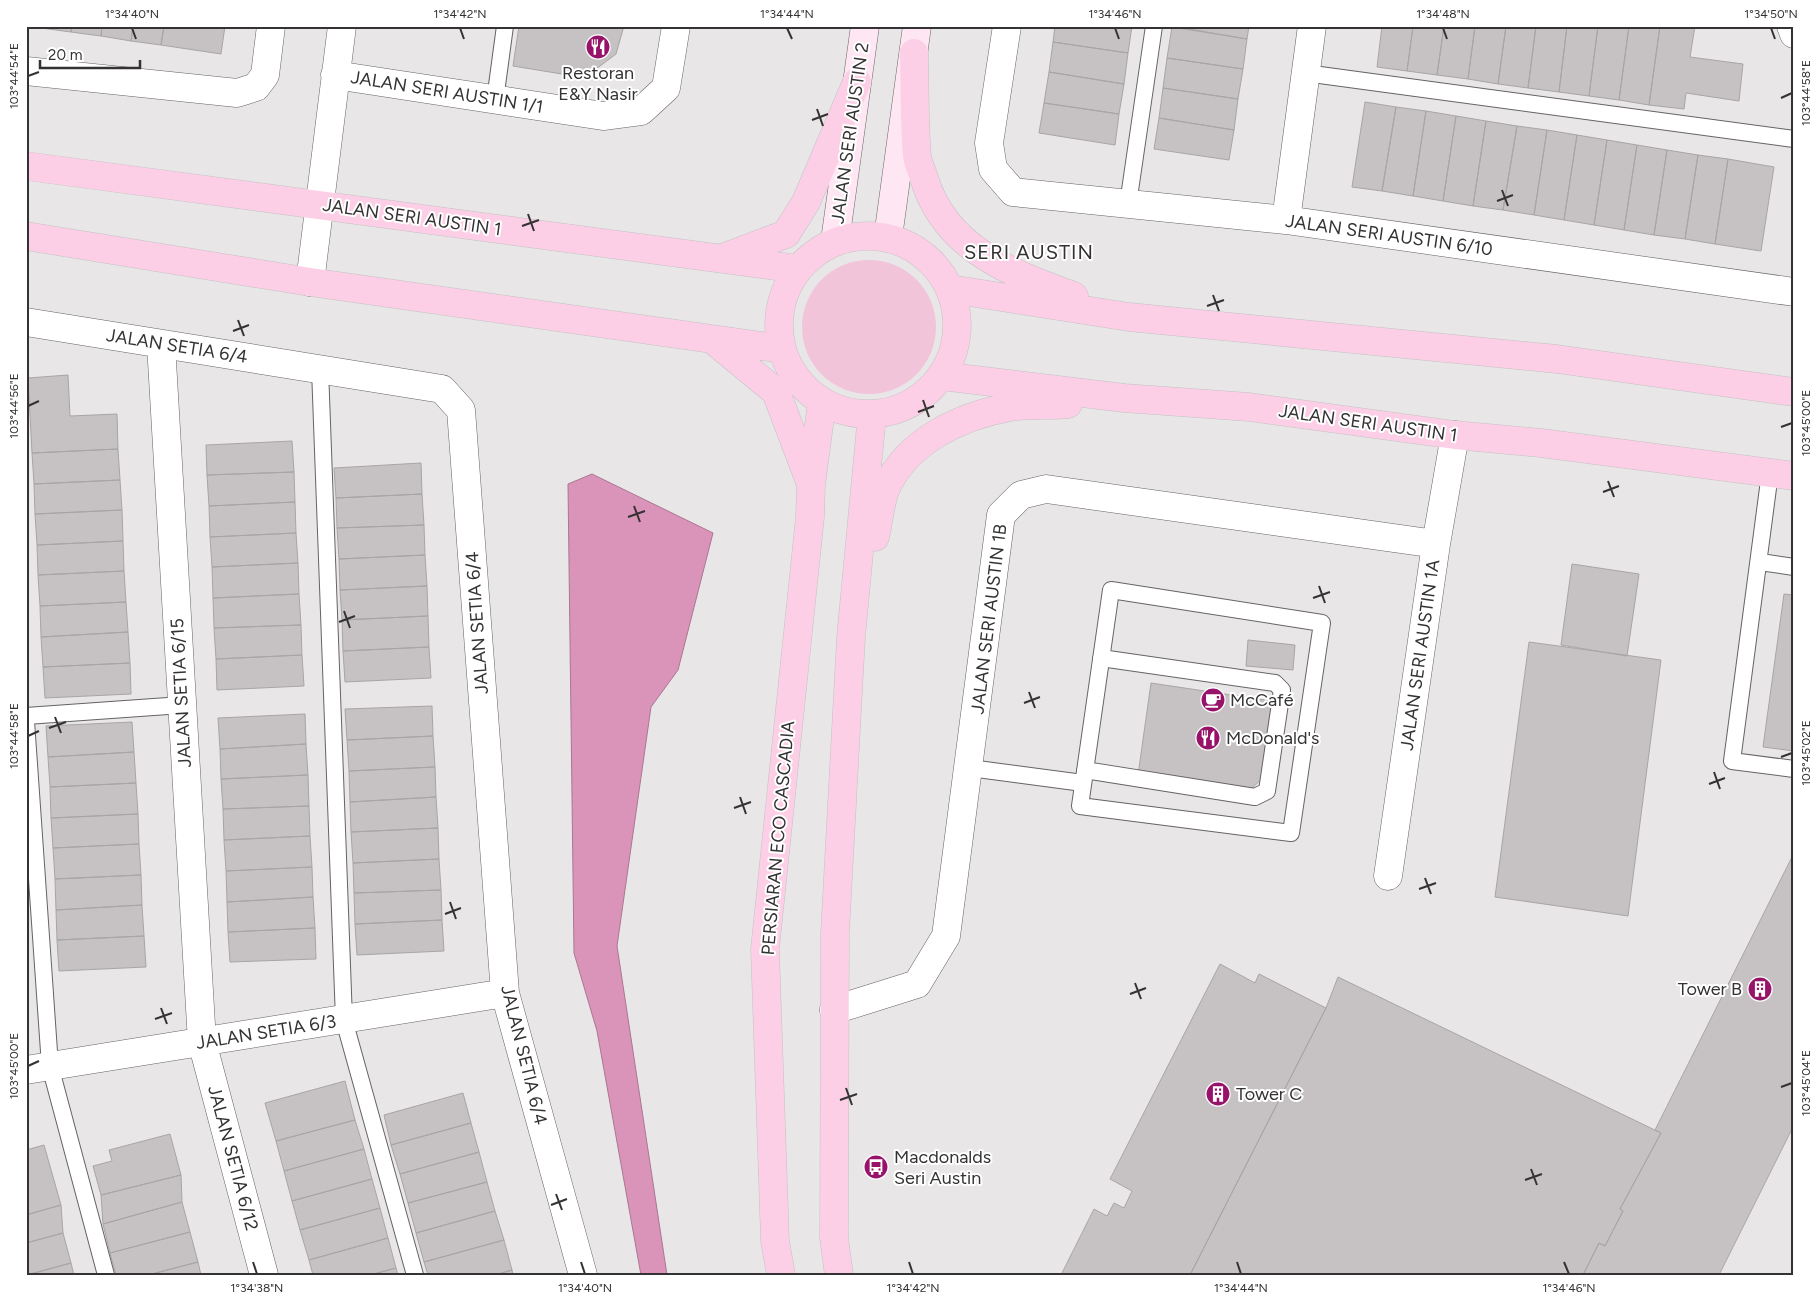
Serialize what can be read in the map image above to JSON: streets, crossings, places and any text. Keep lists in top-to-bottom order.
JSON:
{
  "streets": {
    "main road": ["JALAN SERI AUSTIN 1", "PERSIARAN ECO CASCADIA"],
    "street": [
      "JALAN SERI AUSTIN 1/1",
      "JALAN SERI AUSTIN 2",
      "JALAN SERI AUSTIN 6/10",
      "JALAN SETIA 6/4",
      "JALAN SERI AUSTIN 1B",
      "JALAN SERI AUSTIN 1A",
      "JALAN SETIA 6/15",
      "JALAN SETIA 6/3",
      "JALAN SETIA 6/12"
    ]
  },
  "crossings": [
    ["JALAN SERI AUSTIN 1", "JALAN SERI AUSTIN 1A"],
    ["JALAN SETIA 6/4", "JALAN SETIA 6/15"],
    ["JALAN SETIA 6/4", "JALAN SETIA 6/3"],
    ["JALAN SERI AUSTIN 1B", "JALAN SERI AUSTIN 1A"],
    ["JALAN SETIA 6/15", "JALAN SETIA 6/3"],
    ["JALAN SETIA 6/15", "JALAN SETIA 6/12"],
    ["JALAN SETIA 6/3", "JALAN SETIA 6/12"]
  ],
  "districts": ["SERI AUSTIN"],
  "places": {
    "restaurant": ["Restoran E&Y Nasir", "McDonald's"],
    "cafe": ["McCafé"],
    "building": ["Tower B", "Tower C"],
    "bus stop": ["Macdonalds Seri Austin"]
  },
  "scale_bar": "20 m",
  "coordinates": [
    "1°34'40\"N",
    "1°34'42\"N",
    "1°34'44\"N",
    "1°34'46\"N",
    "1°34'48\"N",
    "1°34'50\"N",
    "103°44'54\"E",
    "103°44'58\"E",
    "103°44'56\"E",
    "103°45'00\"E",
    "103°45'02\"E",
    "103°45'04\"E",
    "1°34'38\"N"
  ]
}
